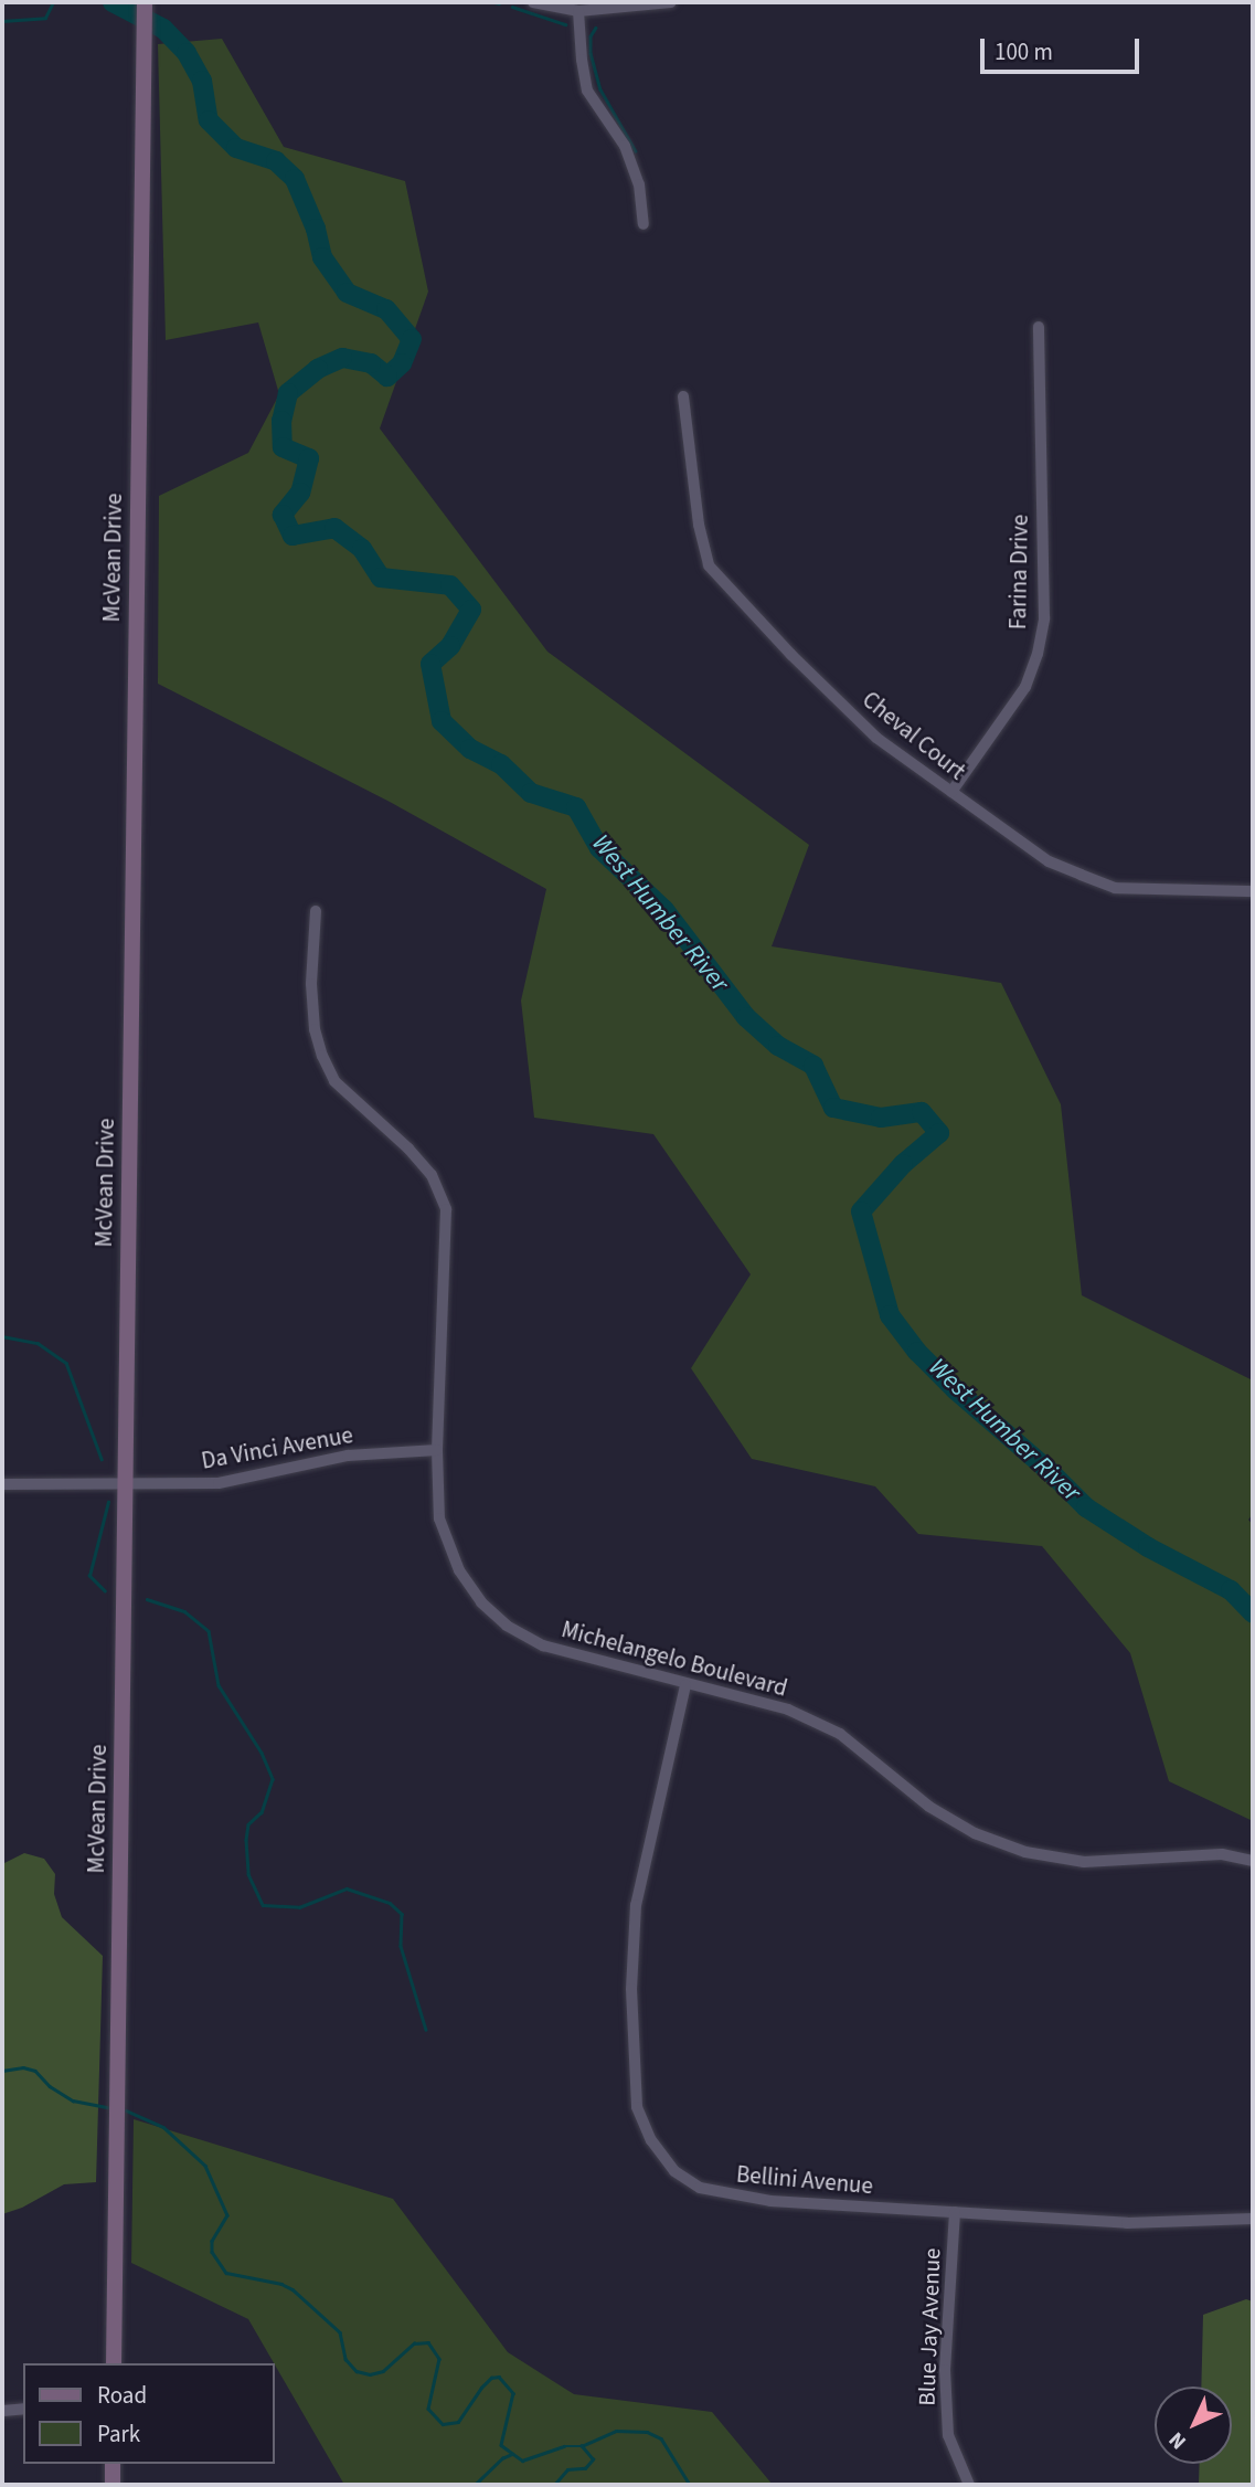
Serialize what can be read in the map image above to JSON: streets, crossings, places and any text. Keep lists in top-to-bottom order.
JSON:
{
  "streets": {
    "main road": ["McVean Drive"],
    "street": [
      "Farina Drive",
      "Cheval Court",
      "Da Vinci Avenue",
      "Michelangelo Boulevard",
      "Bellini Avenue",
      "Blue Jay Avenue"
    ]
  },
  "crossings": [
    ["McVean Drive", "Da Vinci Avenue"],
    ["Farina Drive", "Cheval Court"],
    ["Da Vinci Avenue", "Michelangelo Boulevard"],
    ["Michelangelo Boulevard", "Bellini Avenue"],
    ["Bellini Avenue", "Blue Jay Avenue"]
  ],
  "water": ["West Humber River"],
  "legend": ["Road", "Park"],
  "scale_bar": "100 m",
  "north": "bottom left"
}
